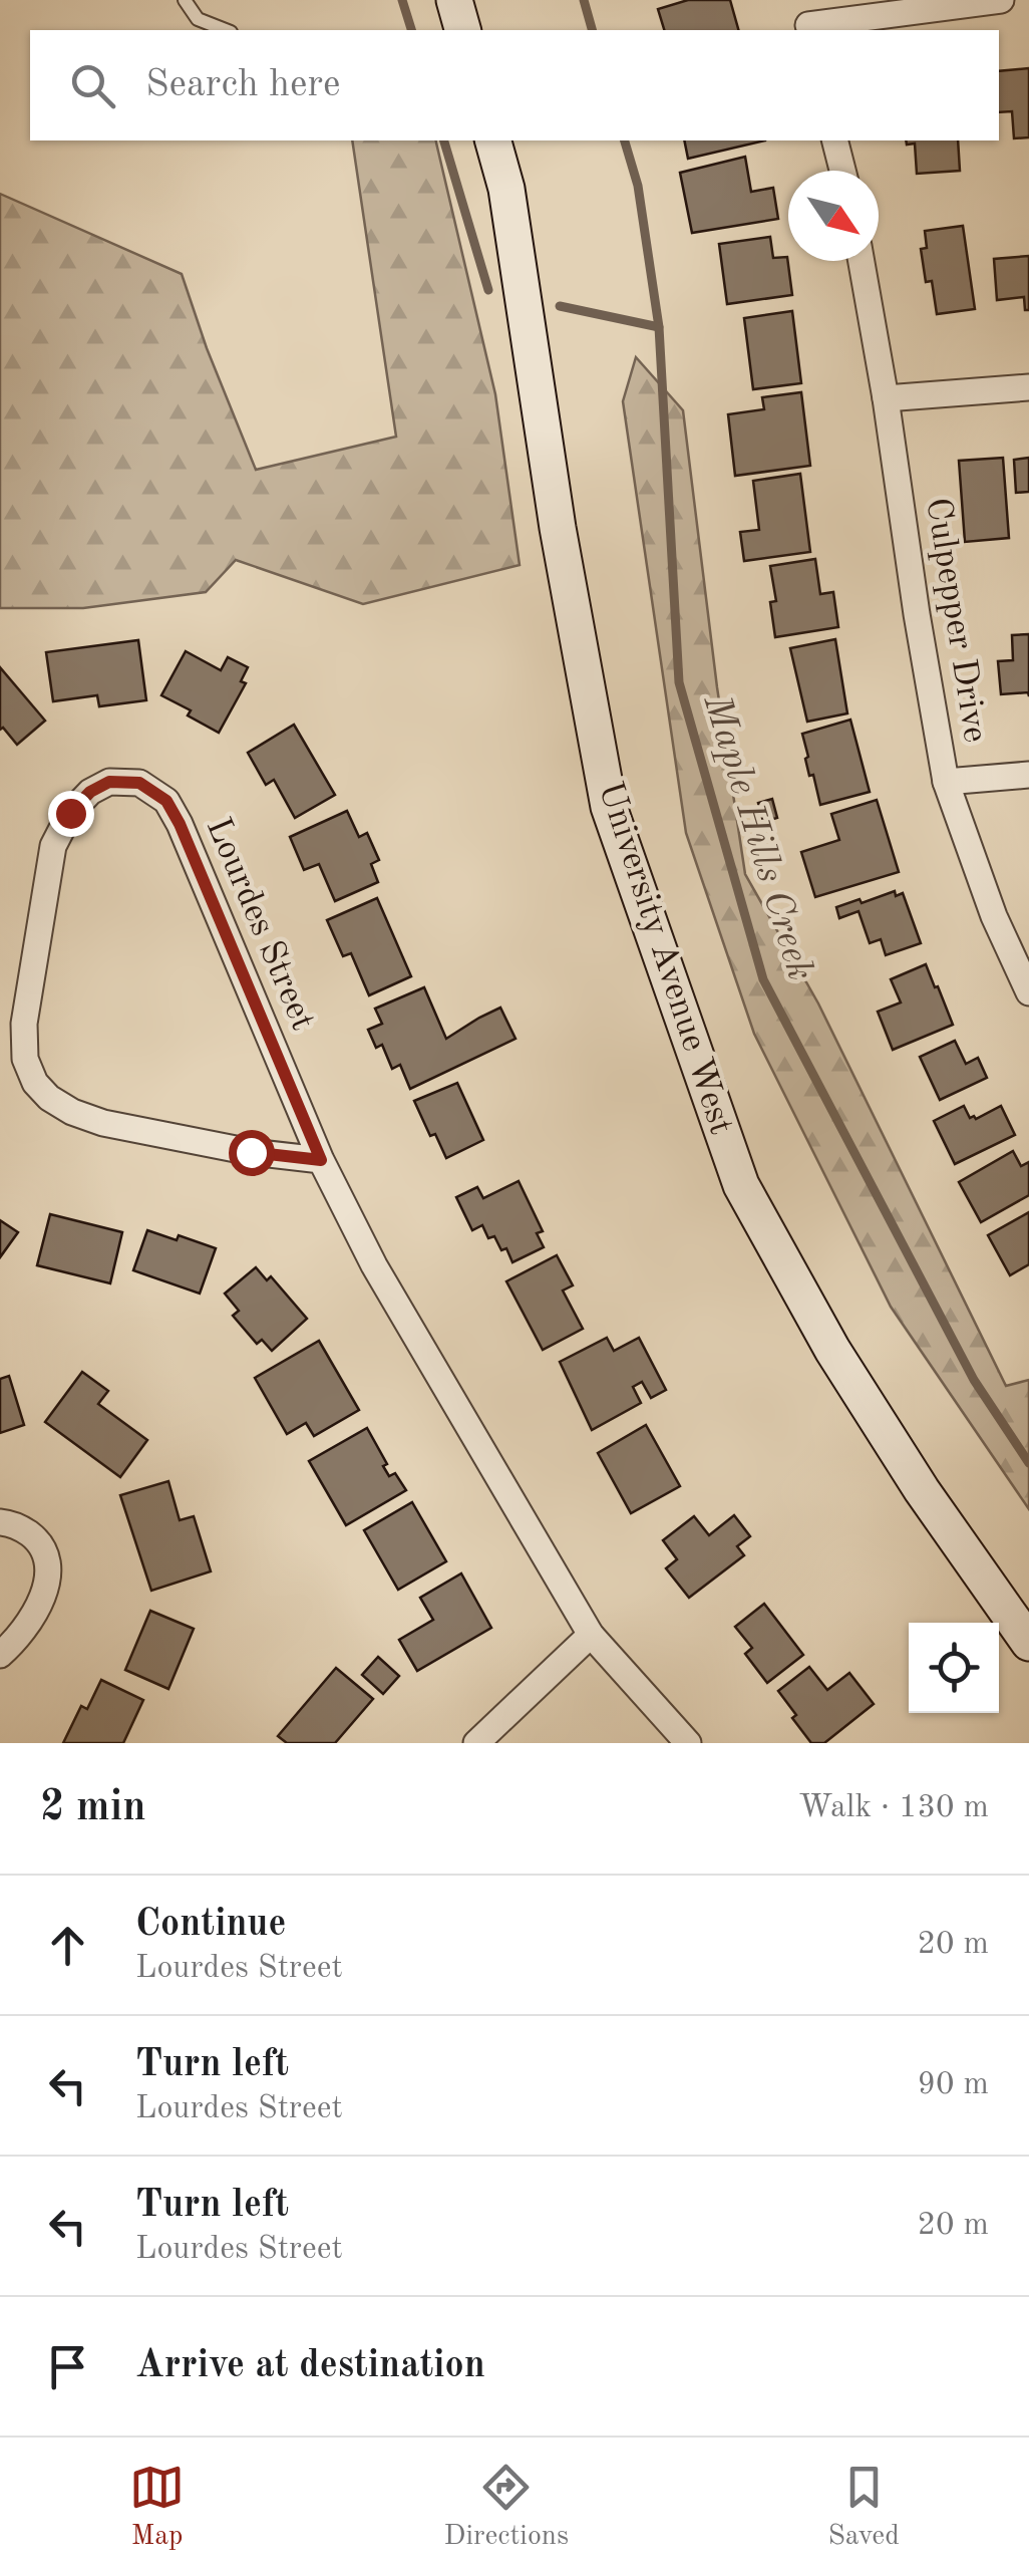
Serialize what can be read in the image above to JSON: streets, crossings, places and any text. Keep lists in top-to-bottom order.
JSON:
{
  "streets": {
    "main road": ["University Avenue West"],
    "street": ["Culpepper Drive", "Lourdes Street"]
  },
  "water": ["Maple Hills Creek"],
  "north": "bottom right",
  "page": {
    "search": "Search here",
    "heading": ["2 min", "Walk · 130 m"],
    "list": [
      ["Continue", "Lourdes Street", "20 m"],
      ["Turn left", "Lourdes Street", "90 m"],
      ["Turn left", "Lourdes Street", "20 m"],
      "Arrive at destination"
    ],
    "nav": ["Map", "Directions", "Saved"]
  }
}
